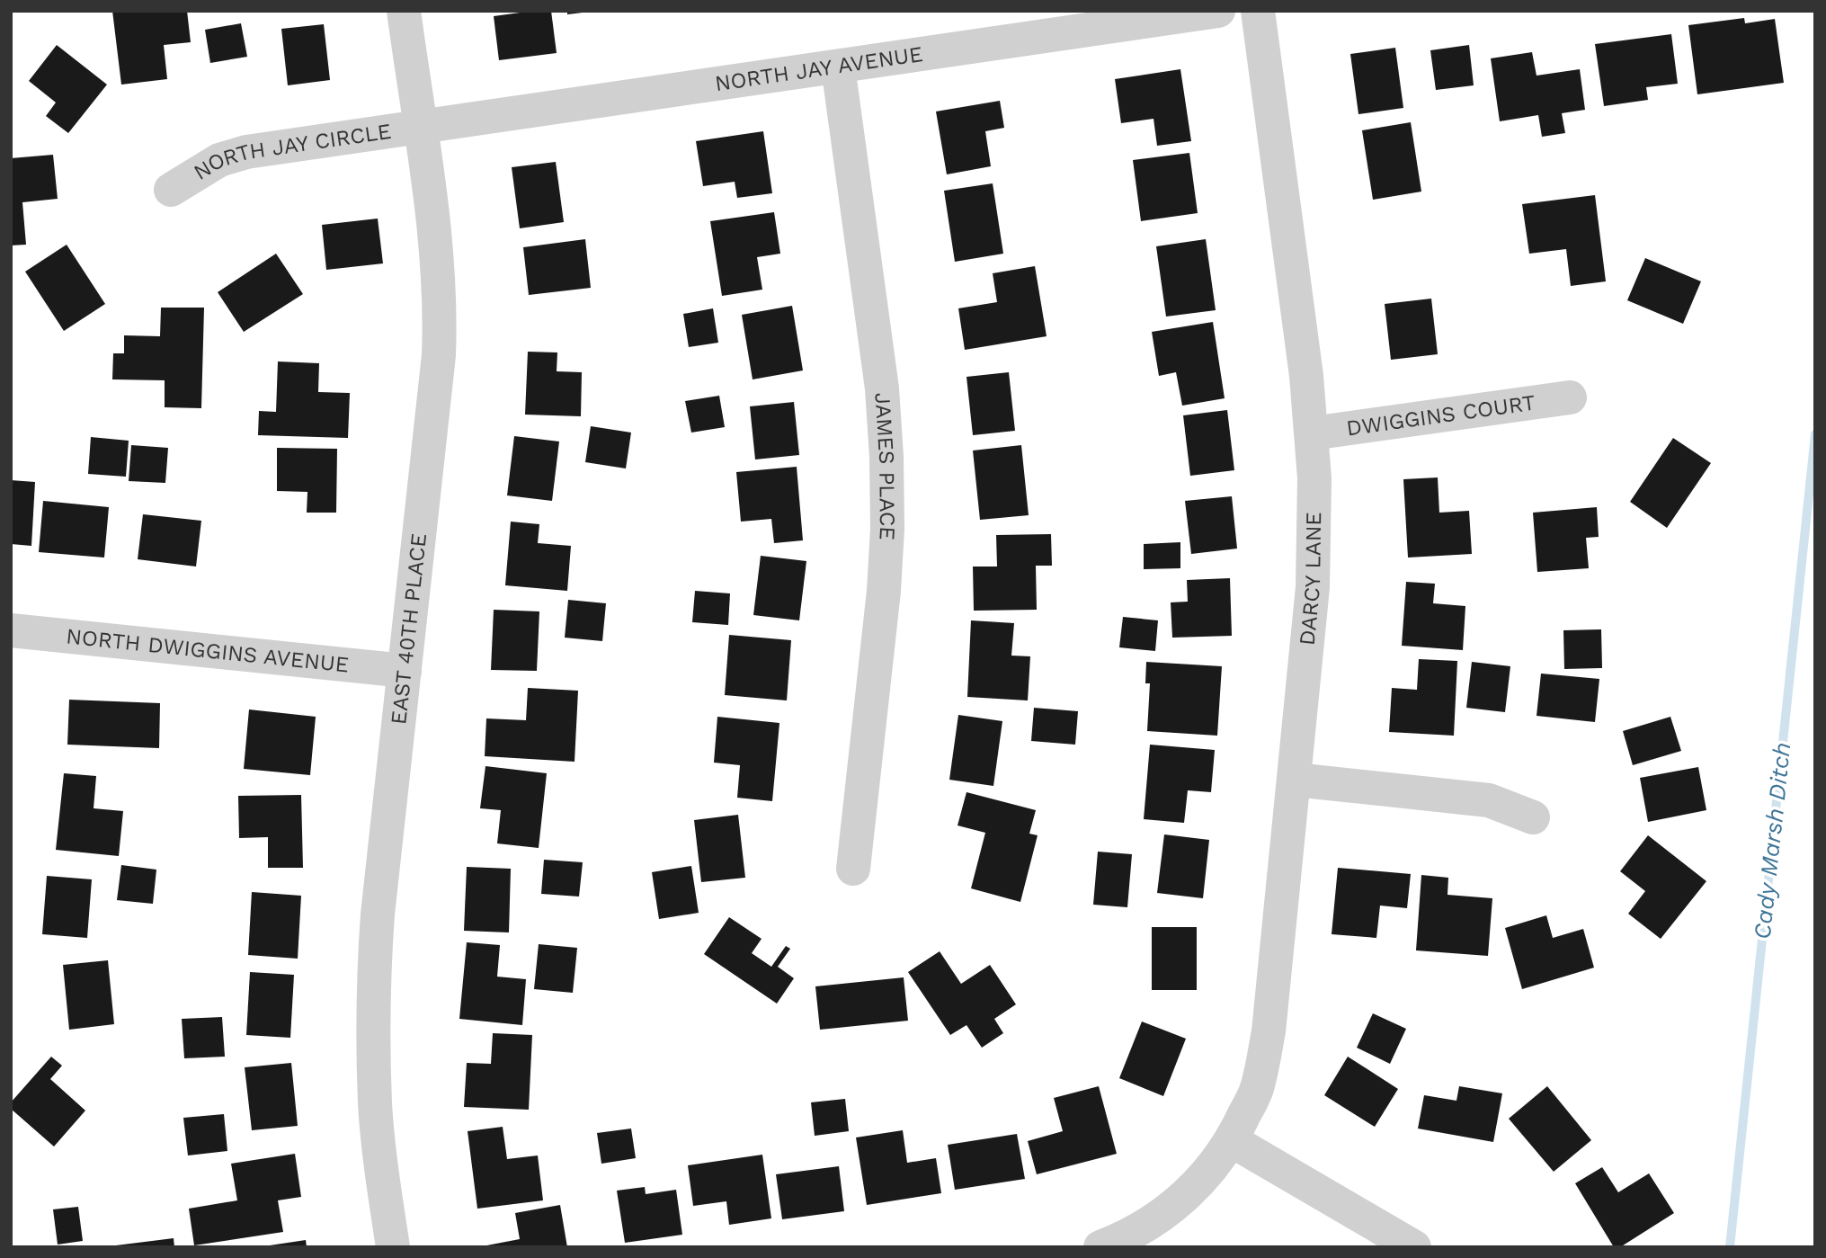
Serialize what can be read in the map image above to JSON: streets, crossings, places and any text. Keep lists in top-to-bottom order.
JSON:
{
  "streets": {
    "street": [
      "NORTH JAY AVENUE",
      "NORTH JAY CIRCLE",
      "DWIGGINS COURT",
      "JAMES PLACE",
      "DARCY LANE",
      "EAST 40TH PLACE",
      "NORTH DWIGGINS AVENUE"
    ]
  },
  "crossings": [
    ["NORTH JAY AVENUE", "NORTH JAY CIRCLE"],
    ["NORTH JAY AVENUE", "JAMES PLACE"],
    ["NORTH JAY AVENUE", "EAST 40TH PLACE"],
    ["NORTH JAY CIRCLE", "EAST 40TH PLACE"],
    ["DWIGGINS COURT", "DARCY LANE"],
    ["EAST 40TH PLACE", "NORTH DWIGGINS AVENUE"]
  ],
  "water": ["Cady Marsh Ditch"]
}
